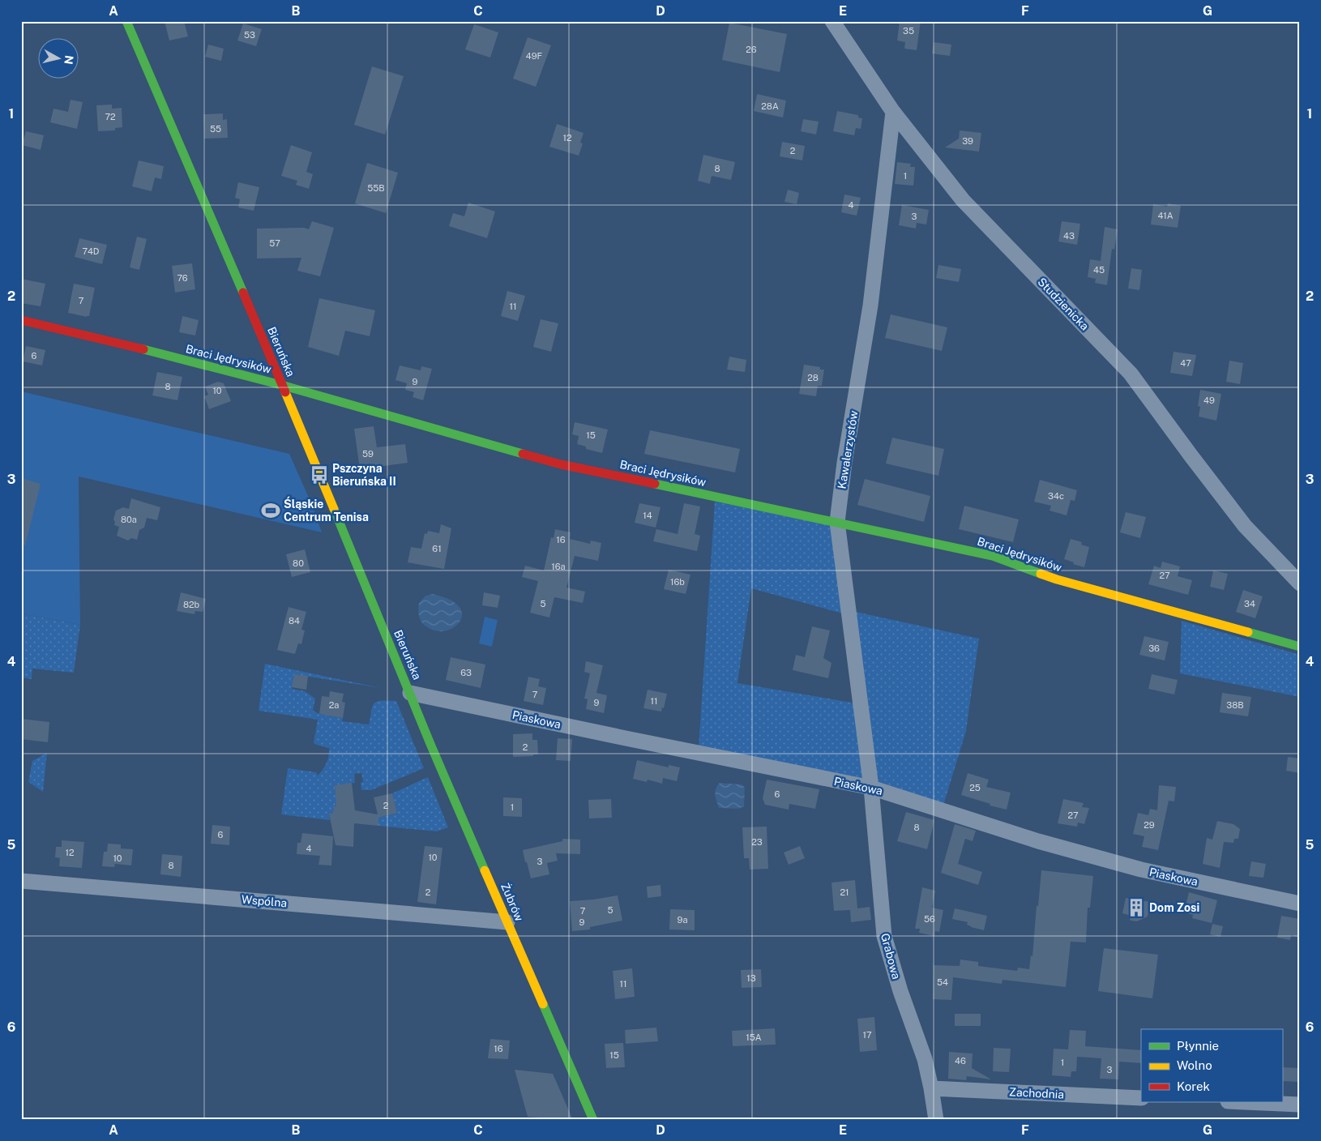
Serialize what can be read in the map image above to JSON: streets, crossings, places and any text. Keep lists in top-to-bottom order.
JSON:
{
  "streets": {
    "street": [
      "Studzienicka",
      "Bieruńska",
      "Braci Jędrysików",
      "Kawalerzystów",
      "Piaskowa",
      "Wspólna",
      "Żubrów",
      "Grabowa",
      "Zachodnia"
    ]
  },
  "crossings": [
    ["Studzienicka", "Kawalerzystów"],
    ["Bieruńska", "Braci Jędrysików"],
    ["Bieruńska", "Piaskowa"],
    ["Bieruńska", "Żubrów"],
    ["Braci Jędrysików", "Kawalerzystów"],
    ["Kawalerzystów", "Piaskowa"],
    ["Kawalerzystów", "Grabowa"],
    ["Piaskowa", "Żubrów"],
    ["Piaskowa", "Grabowa"],
    ["Wspólna", "Żubrów"],
    ["Grabowa", "Zachodnia"]
  ],
  "places": {
    "bus stop": ["Pszczyna Bieruńska II"],
    "sports": ["Śląskie Centrum Tenisa"],
    "building": ["Dom Zosi"]
  },
  "house_numbers": [
    "35",
    "53",
    "26",
    "49F",
    "28A",
    "72",
    "55",
    "12",
    "39",
    "2",
    "8",
    "1",
    "55B",
    "4",
    "41A",
    "3",
    "43",
    "57",
    "74D",
    "45",
    "76",
    "7",
    "11",
    "6",
    "47",
    "28",
    "9",
    "8",
    "10",
    "49",
    "15",
    "59",
    "34c",
    "14",
    "80a",
    "16",
    "61",
    "80",
    "16a",
    "27",
    "16b",
    "5",
    "34",
    "82b",
    "84",
    "36",
    "63",
    "7",
    "11",
    "9",
    "2a",
    "38B",
    "2",
    "25",
    "6",
    "2",
    "1",
    "27",
    "29",
    "8",
    "6",
    "23",
    "4",
    "12",
    "10",
    "10",
    "3",
    "8",
    "2",
    "21",
    "5",
    "7",
    "56",
    "9a",
    "9",
    "13",
    "54",
    "11",
    "17",
    "15A",
    "16",
    "15",
    "46",
    "1",
    "3"
  ],
  "legend": ["Płynnie", "Wolno", "Korek"],
  "north": "right",
  "grid": {
    "columns": [
      "A",
      "B",
      "C",
      "D",
      "E",
      "F",
      "G"
    ],
    "rows": [
      "1",
      "2",
      "3",
      "4",
      "5",
      "6"
    ]
  }
}
